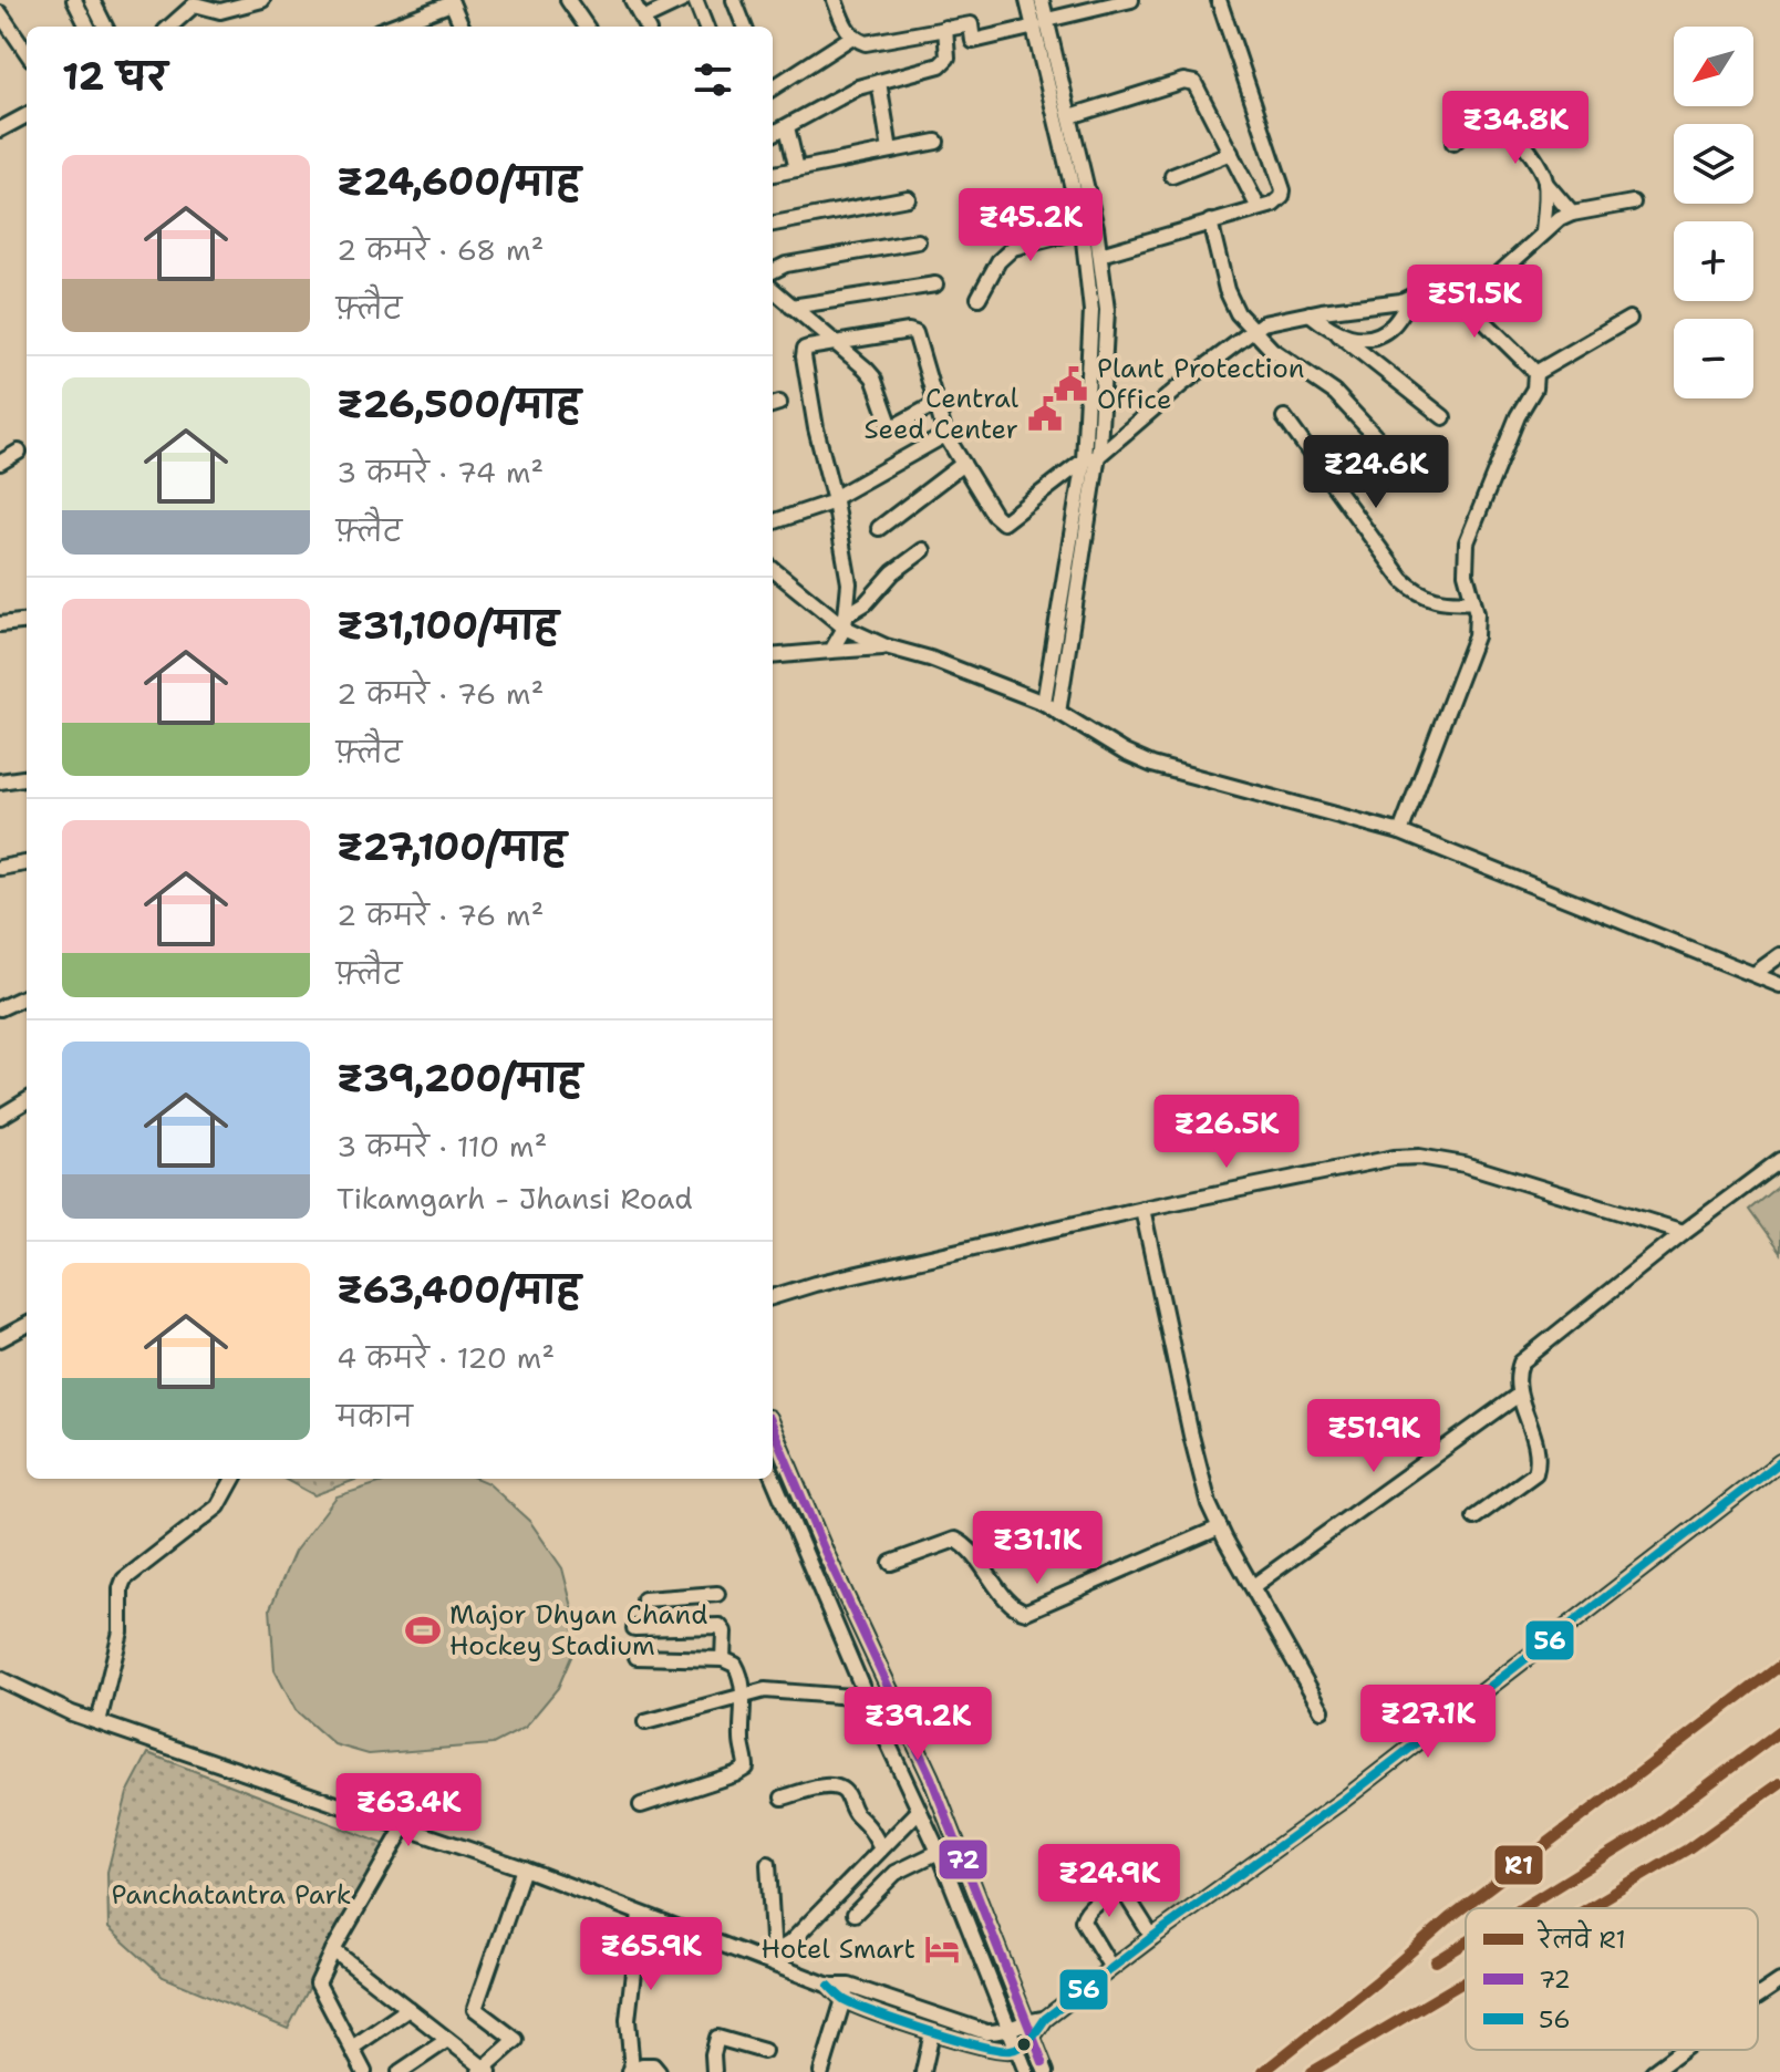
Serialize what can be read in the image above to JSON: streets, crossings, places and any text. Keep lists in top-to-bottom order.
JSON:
{
  "parks": ["Panchatantra Park"],
  "places": {
    "public building": ["Plant Protection Office", "Central Seed Center"],
    "sports": ["Major Dhyan Chand Hockey Stadium"],
    "hotel": ["Hotel Smart"]
  },
  "lines": ["transit line 72", "transit line 56", "rail line R1"],
  "legend": ["रेलवे R1", "72", "56"],
  "north": "bottom left",
  "page": {
    "map_buttons": ["+", "−"],
    "heading": "12 घर",
    "price": [
      "₹34.8K",
      "₹45.2K",
      "₹51.5K",
      "₹24.6K",
      "₹26.5K",
      "₹51.9K",
      "₹31.1K",
      "₹27.1K",
      "₹39.2K",
      "₹63.4K",
      "₹24.9K",
      "₹65.9K"
    ],
    "list": [
      {
        "name": "₹24,600/माह",
        "note": "2 कमरे · 68 m² · फ़्लैट"
      },
      {
        "name": "₹26,500/माह",
        "note": "3 कमरे · 74 m² · फ़्लैट"
      },
      {
        "name": "₹31,100/माह",
        "note": "2 कमरे · 76 m² · फ़्लैट"
      },
      {
        "name": "₹27,100/माह",
        "note": "2 कमरे · 76 m² · फ़्लैट"
      },
      {
        "name": "₹39,200/माह",
        "note": "3 कमरे · 110 m² · Tikamgarh - Jhansi Road"
      },
      {
        "name": "₹63,400/माह",
        "note": "4 कमरे · 120 m² · मकान"
      }
    ]
  }
}
